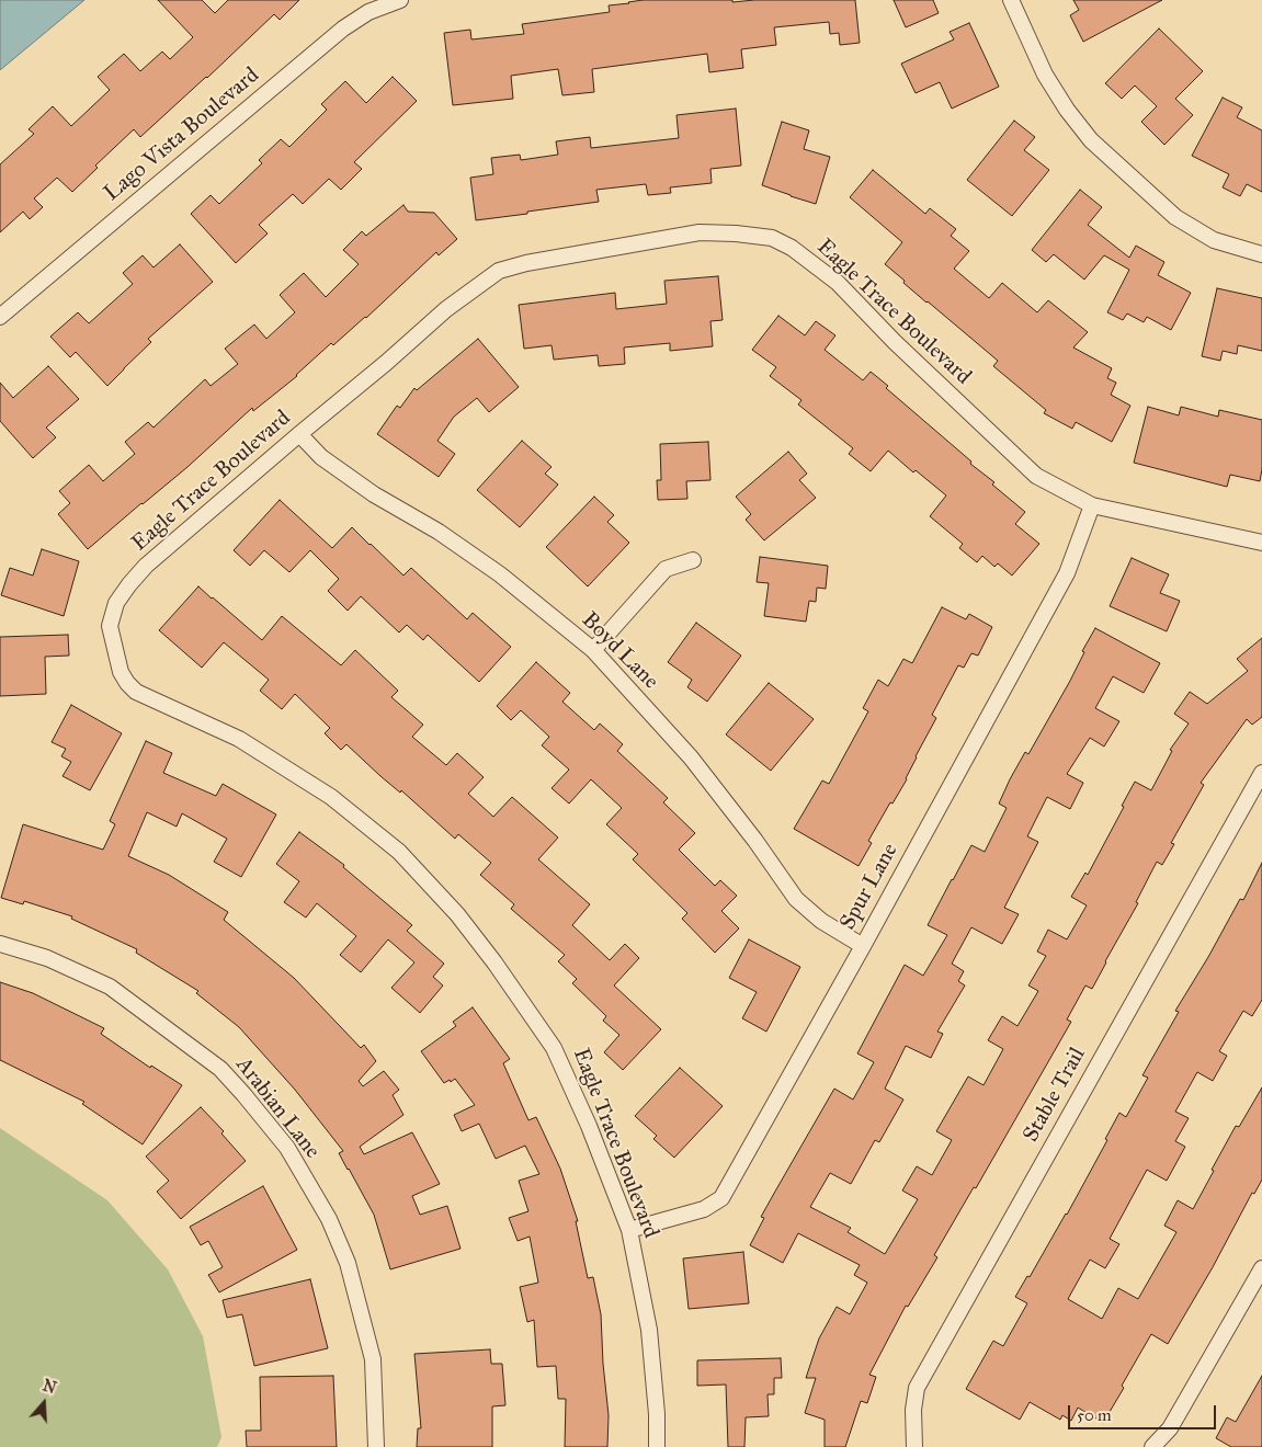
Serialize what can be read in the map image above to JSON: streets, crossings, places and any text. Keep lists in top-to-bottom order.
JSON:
{
  "streets": {
    "street": [
      "Lago Vista Boulevard",
      "Eagle Trace Boulevard",
      "Boyd Lane",
      "Spur Lane",
      "Stable Trail",
      "Arabian Lane"
    ]
  },
  "crossings": [
    ["Eagle Trace Boulevard", "Boyd Lane"],
    ["Eagle Trace Boulevard", "Spur Lane"],
    ["Boyd Lane", "Spur Lane"]
  ],
  "scale_bar": "50 m",
  "north": "top"
}
